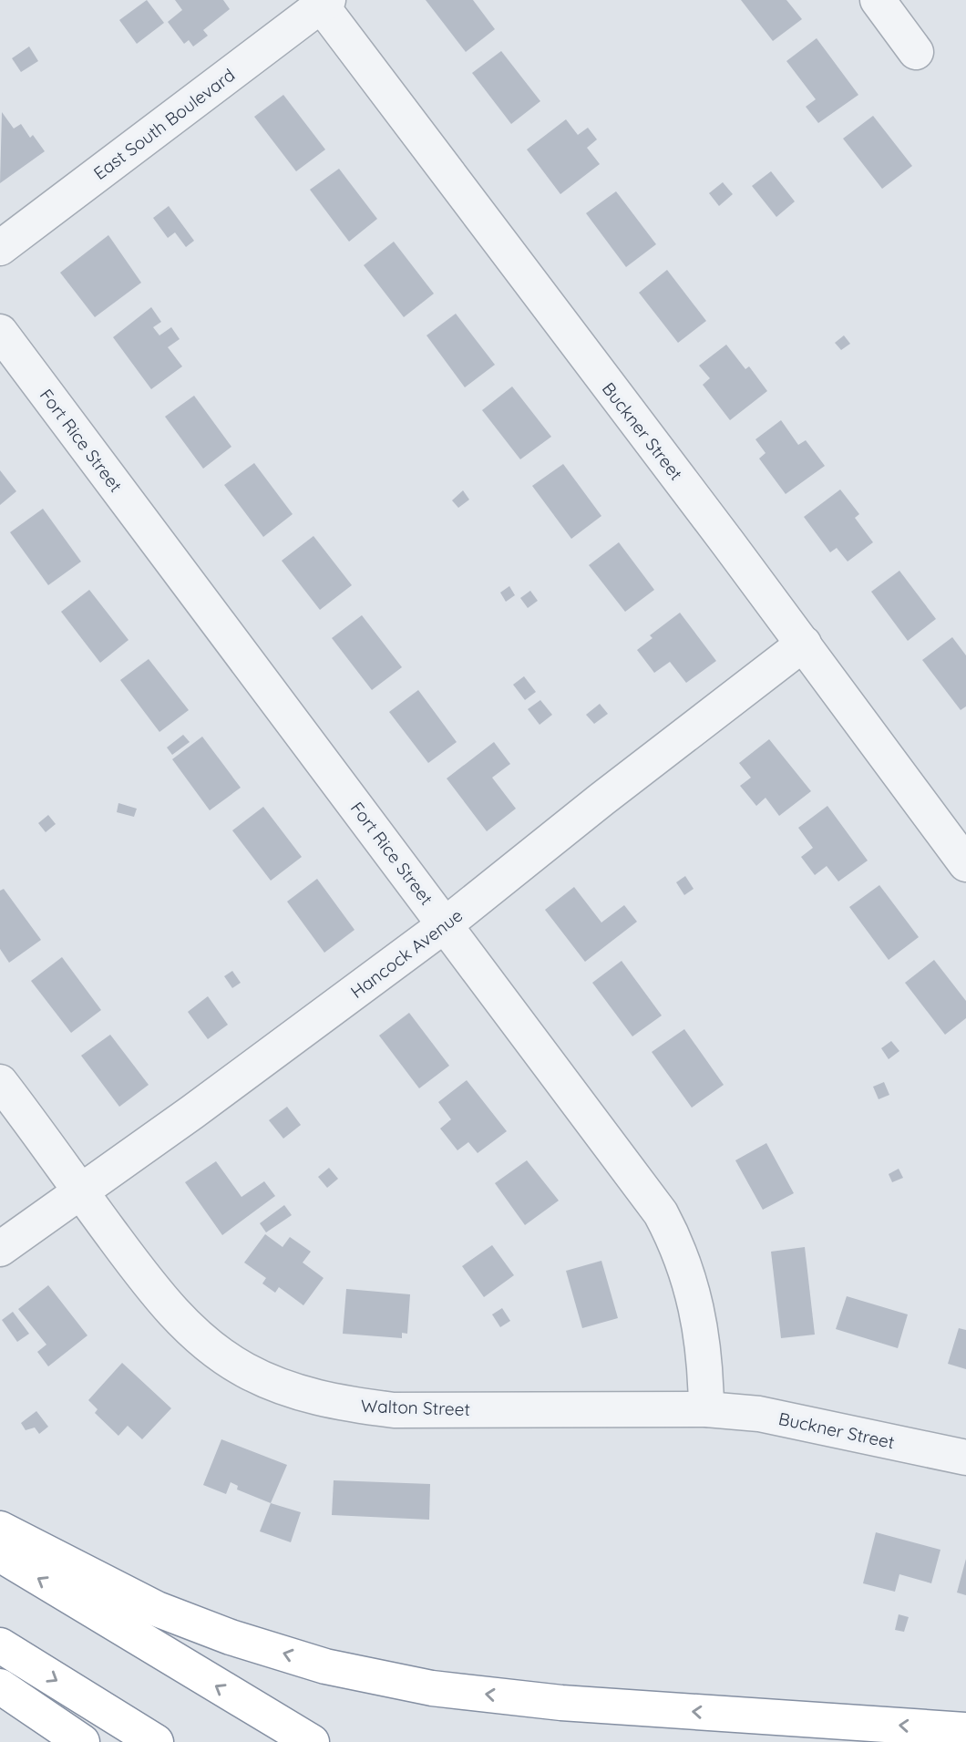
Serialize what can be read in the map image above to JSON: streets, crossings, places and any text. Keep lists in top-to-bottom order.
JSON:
{
  "streets": {
    "street": [
      "East South Boulevard",
      "Buckner Street",
      "Fort Rice Street",
      "Hancock Avenue",
      "Walton Street"
    ]
  },
  "crossings": [
    ["East South Boulevard", "Buckner Street"],
    ["Buckner Street", "Fort Rice Street"],
    ["Buckner Street", "Hancock Avenue"],
    ["Buckner Street", "Walton Street"],
    ["Fort Rice Street", "Hancock Avenue"],
    ["Fort Rice Street", "Walton Street"],
    ["Hancock Avenue", "Walton Street"]
  ]
}
